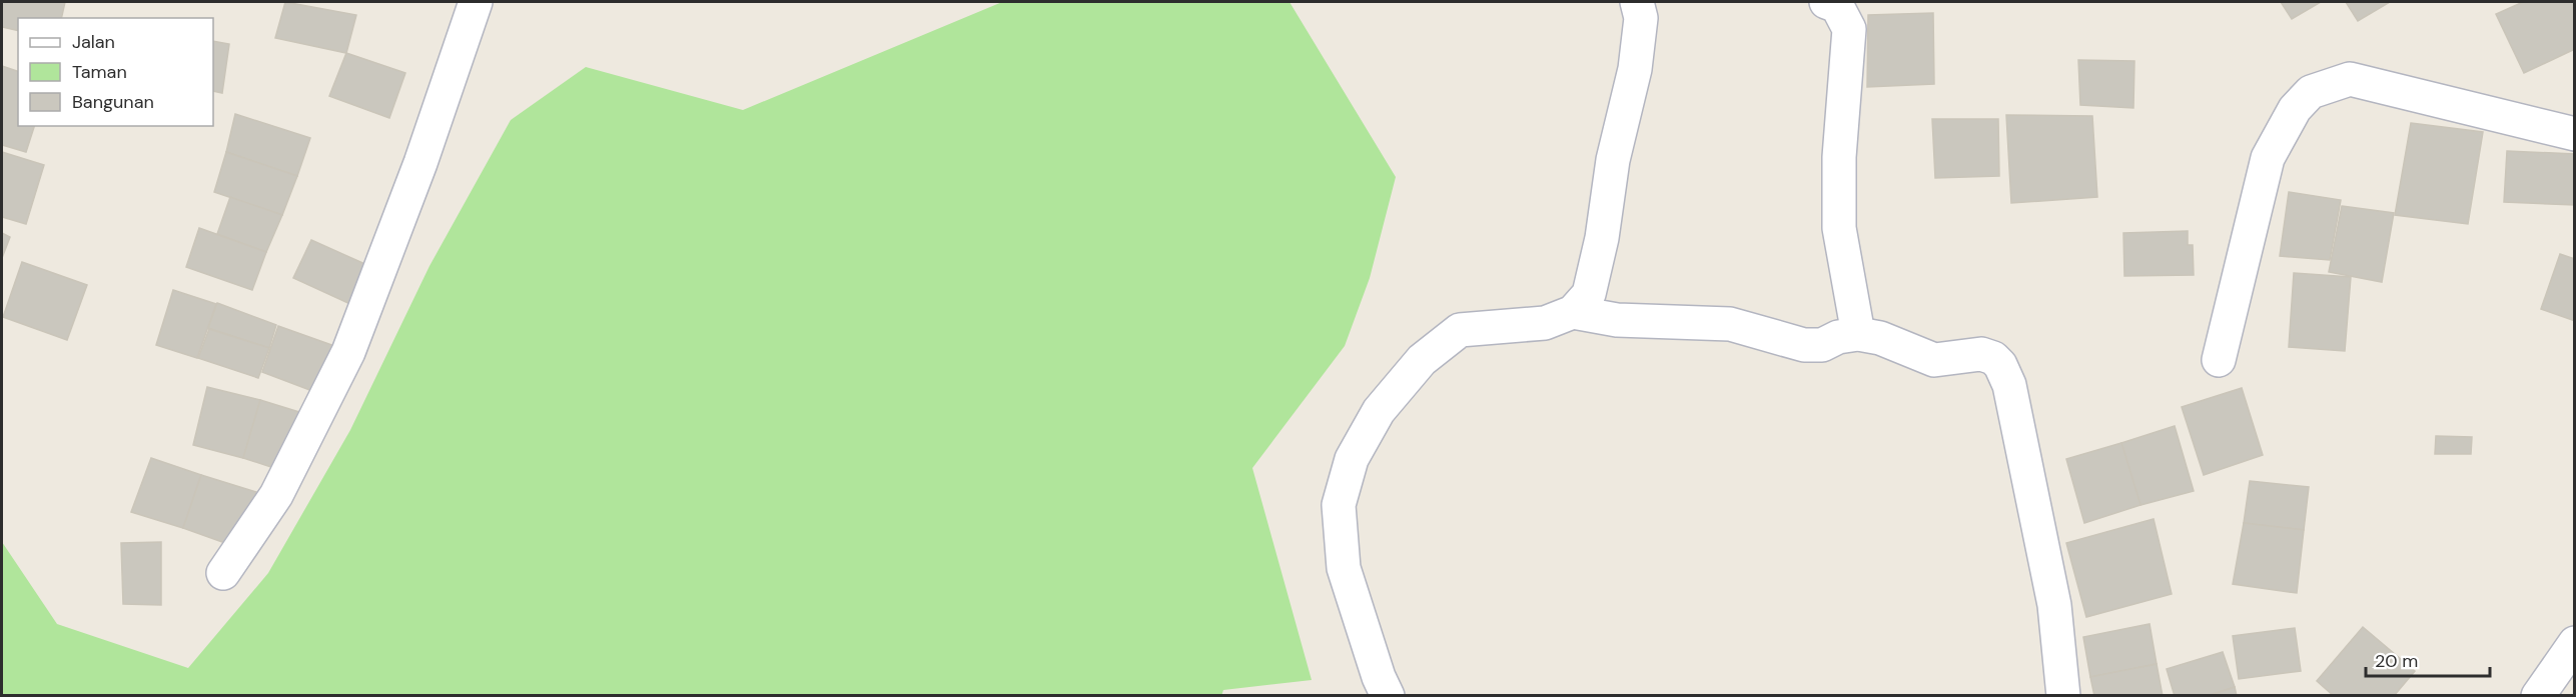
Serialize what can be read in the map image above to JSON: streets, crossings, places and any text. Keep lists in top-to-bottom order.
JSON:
{
  "legend": ["Jalan", "Taman", "Bangunan"],
  "scale_bar": "20 m"
}
